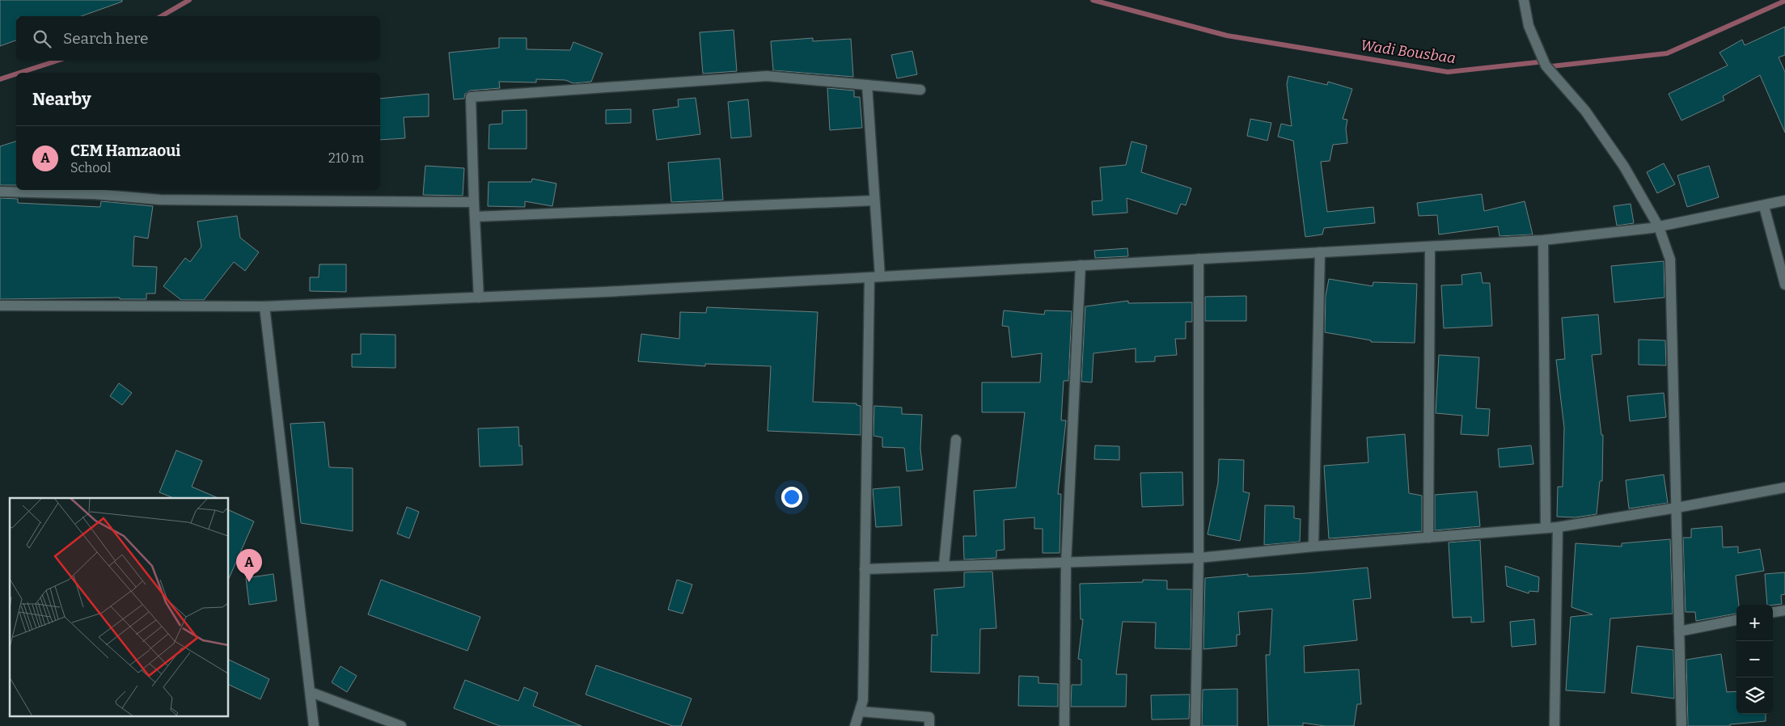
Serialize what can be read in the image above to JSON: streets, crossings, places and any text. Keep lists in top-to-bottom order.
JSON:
{
  "water": ["Wadi Bousbaa"],
  "page": {
    "search": "Search here",
    "heading": "Nearby",
    "list": [
      {
        "mark": "A",
        "name": "CEM Hamzaoui",
        "note": "School",
        "value": "210 m"
      }
    ],
    "pins": "A",
    "map_buttons": ["+", "−"]
  }
}
